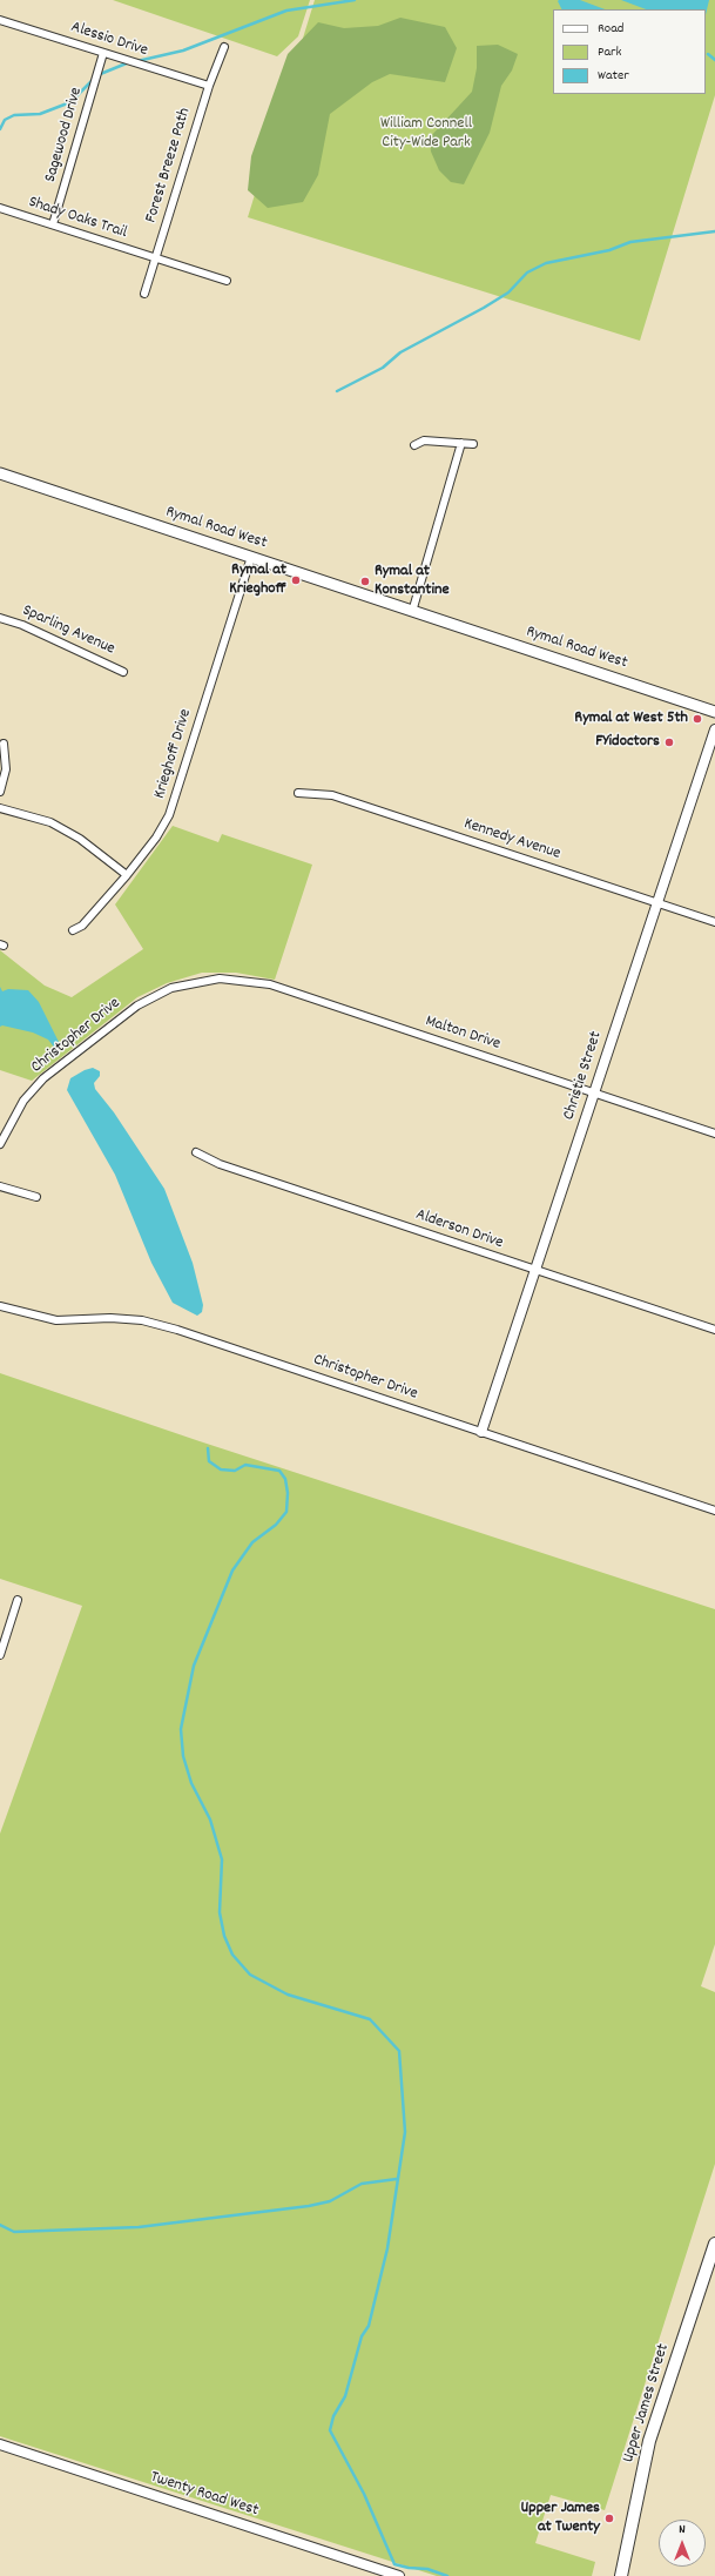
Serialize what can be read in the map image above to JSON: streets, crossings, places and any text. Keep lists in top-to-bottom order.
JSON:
{
  "streets": {
    "main road": ["Rymal Road West", "Upper James Street"],
    "street": [
      "Alessio Drive",
      "Sagewood Drive",
      "Forest Breeze Path",
      "Shady Oaks Trail",
      "Sparling Avenue",
      "Krieghoff Drive",
      "Kennedy Avenue",
      "Malton Drive",
      "Christopher Drive",
      "Christie Street",
      "Alderson Drive",
      "Twenty Road West"
    ]
  },
  "crossings": [
    ["Alessio Drive", "Sagewood Drive"],
    ["Alessio Drive", "Forest Breeze Path"],
    ["Sagewood Drive", "Shady Oaks Trail"],
    ["Forest Breeze Path", "Shady Oaks Trail"],
    ["Rymal Road West", "Krieghoff Drive"],
    ["Kennedy Avenue", "Christie Street"],
    ["Malton Drive", "Christopher Drive"],
    ["Malton Drive", "Christie Street"],
    ["Christopher Drive", "Christie Street"],
    ["Christie Street", "Alderson Drive"]
  ],
  "parks": ["William Connell City-Wide Park"],
  "places": [
    "Rymal at Krieghoff",
    "Rymal at Konstantine",
    "Rymal at West 5th",
    "FYidoctors",
    "Upper James at Twenty"
  ],
  "legend": ["Road", "Park", "Water"],
  "north": "top"
}
